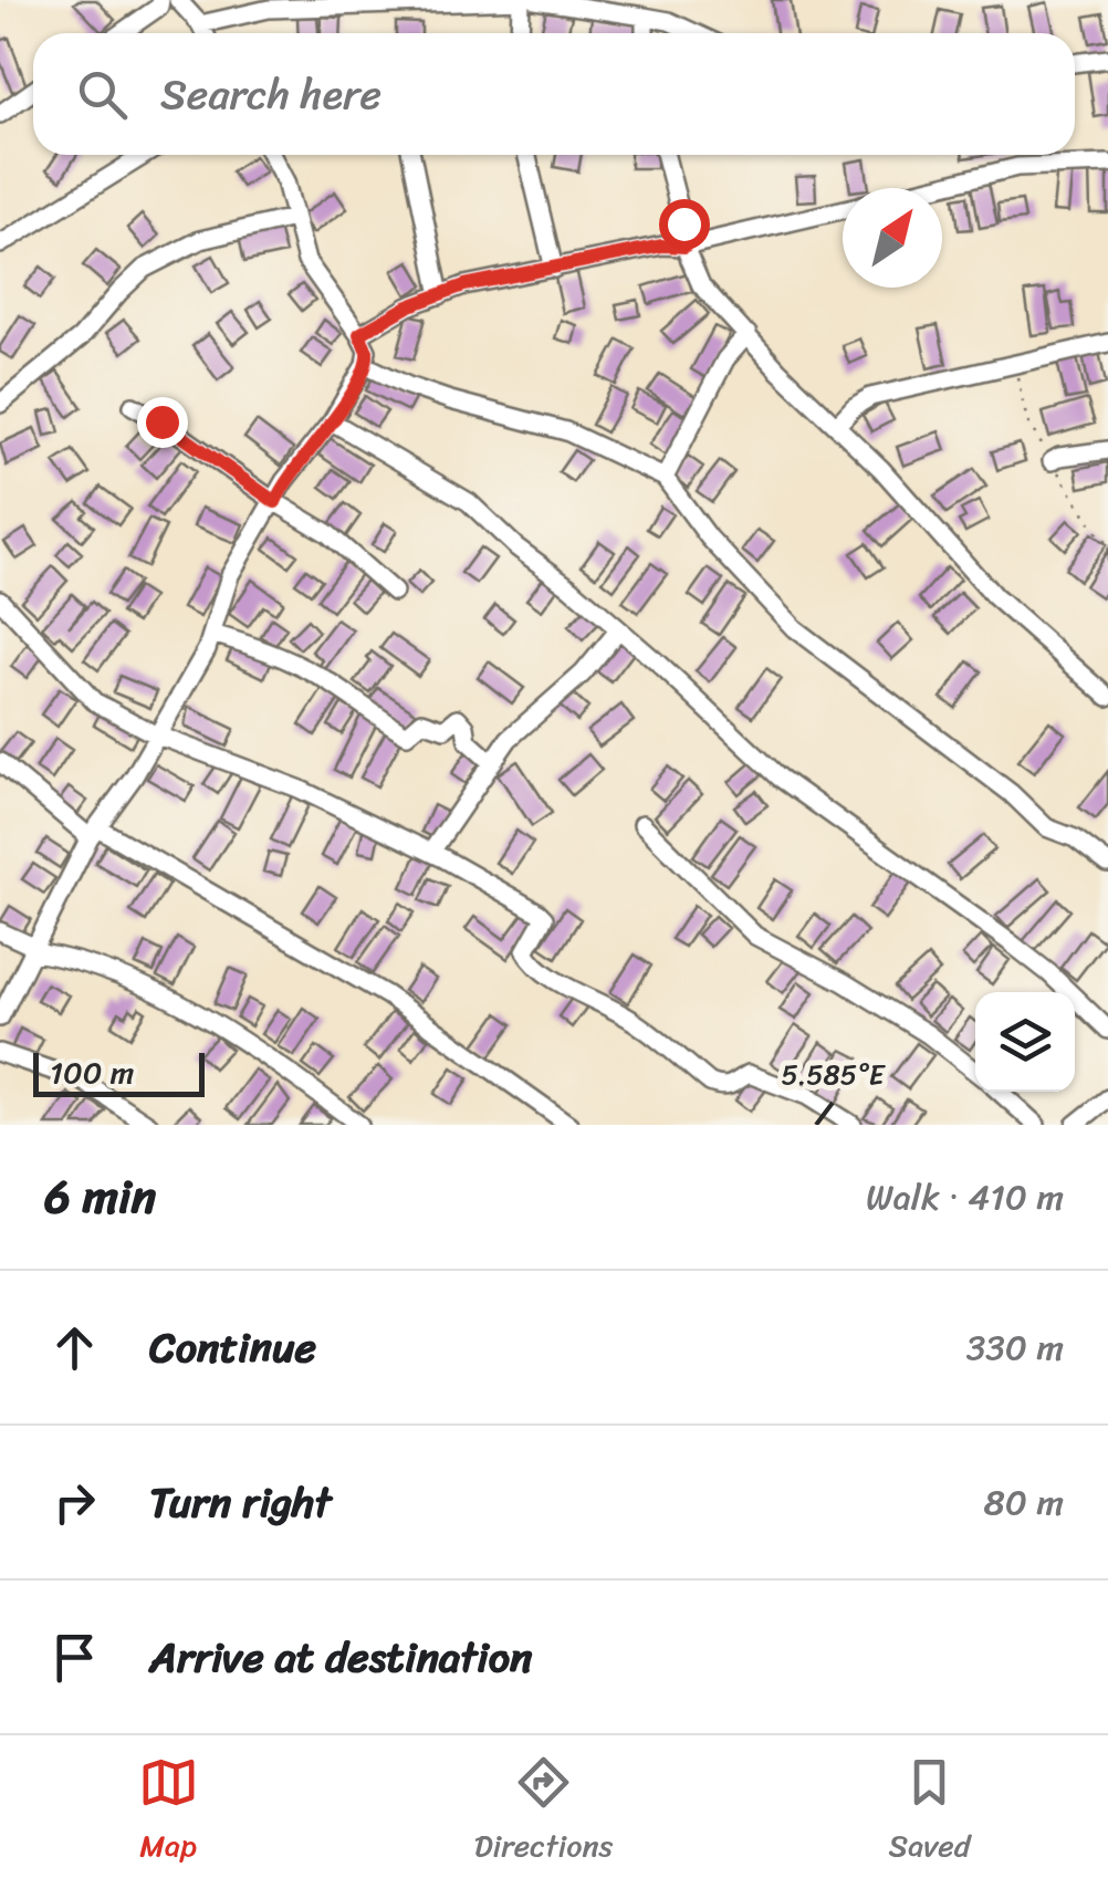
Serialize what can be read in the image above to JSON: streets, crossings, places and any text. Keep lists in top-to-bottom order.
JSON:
{
  "scale_bar": "100 m",
  "north": "top right",
  "page": {
    "search": "Search here",
    "scale": "100 m",
    "heading": ["6 min", "Walk · 410 m"],
    "list": [
      ["Continue", "330 m"],
      ["Turn right", "80 m"],
      "Arrive at destination"
    ],
    "nav": ["Map", "Directions", "Saved"]
  },
  "coordinates": ["5.585°E"]
}
